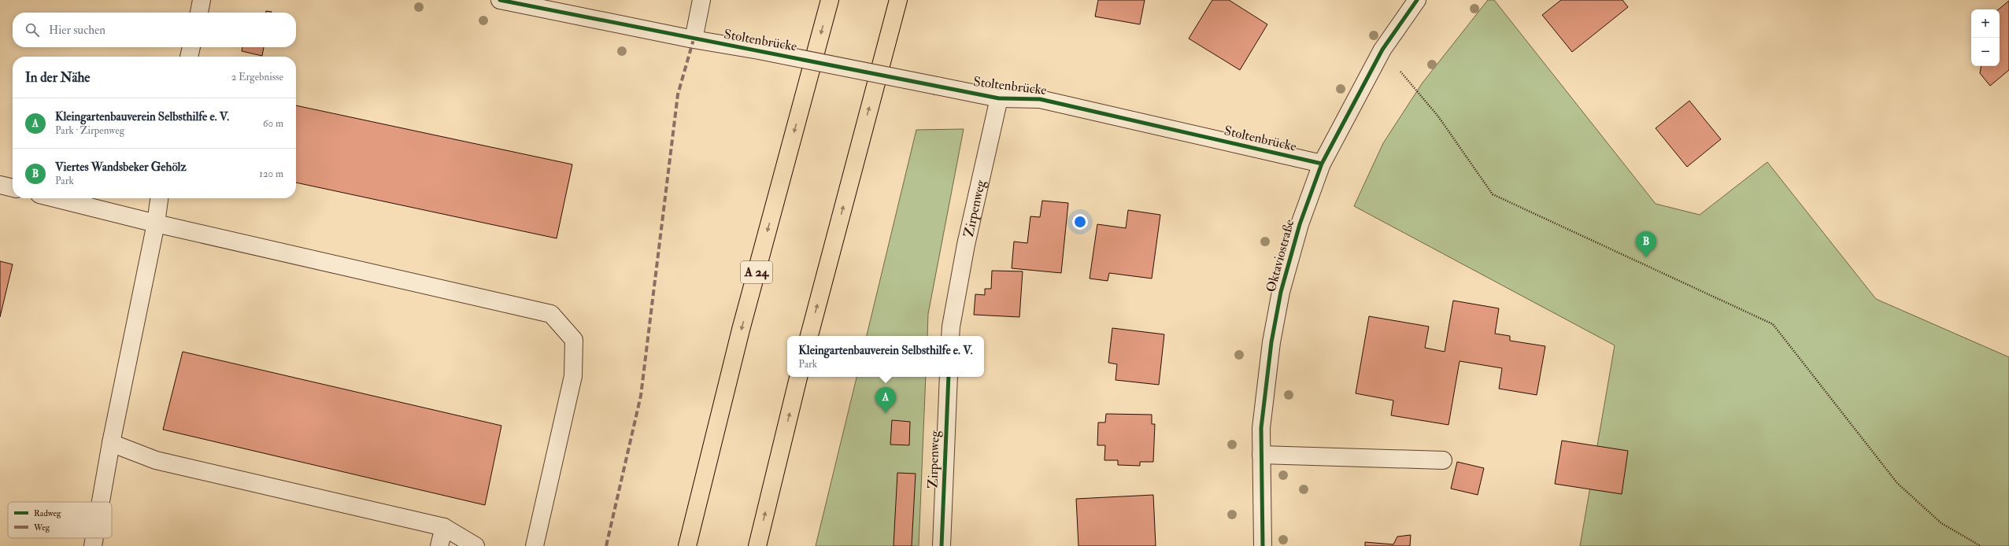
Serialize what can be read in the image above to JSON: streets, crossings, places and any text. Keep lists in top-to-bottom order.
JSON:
{
  "streets": {
    "highway": ["A 24"],
    "street": ["Stoltenbrücke", "Zirpenweg", "Oktaviostraße"]
  },
  "crossings": [
    ["Stoltenbrücke", "Zirpenweg"],
    ["Stoltenbrücke", "Oktaviostraße"]
  ],
  "legend": ["Radweg", "Weg"],
  "page": {
    "map_buttons": ["+", "−"],
    "search": "Hier suchen",
    "heading": ["In der Nähe", "2 Ergebnisse"],
    "list": [
      {
        "mark": "A",
        "name": "Kleingartenbauverein Selbsthilfe e. V.",
        "note": "Park · Zirpenweg",
        "value": "60 m"
      },
      {
        "mark": "B",
        "name": "Viertes Wandsbeker Gehölz",
        "note": "Park",
        "value": "120 m"
      }
    ],
    "pins": ["B", "A"],
    "popup": ["Kleingartenbauverein Selbsthilfe e. V.", "Park"]
  }
}
